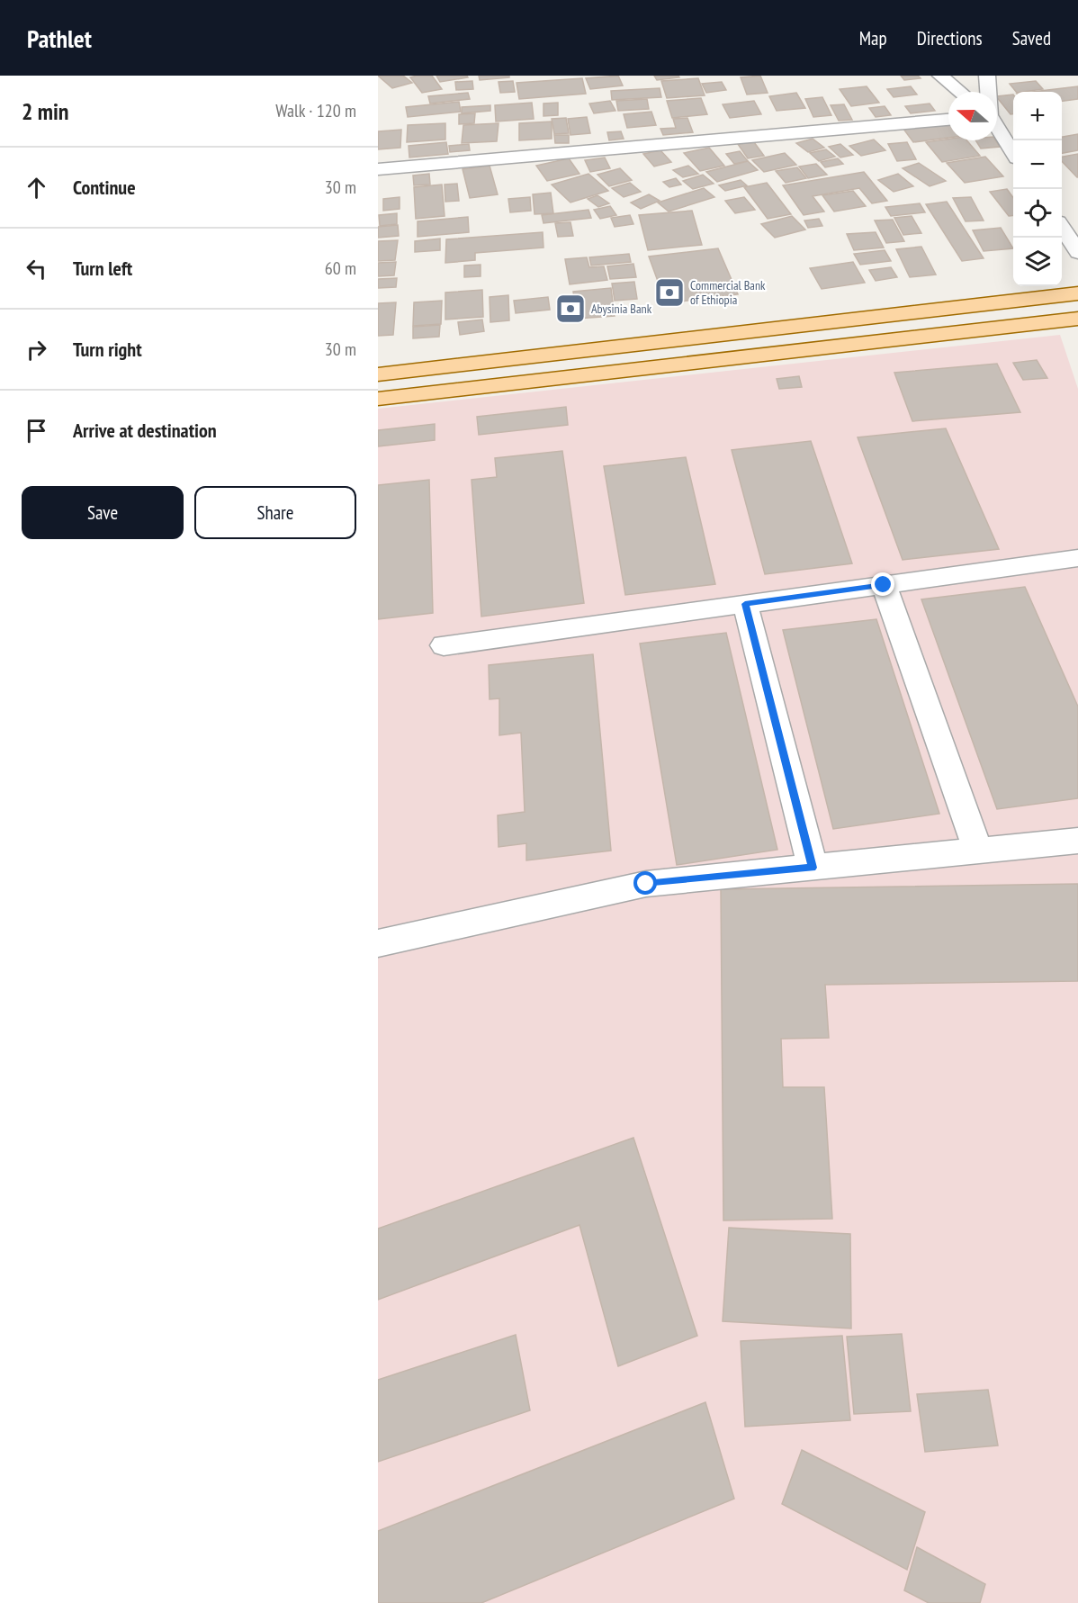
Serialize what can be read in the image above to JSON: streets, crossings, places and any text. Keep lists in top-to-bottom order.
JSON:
{
  "places": {
    "bank": ["Commercial Bank of Ethiopia", "Abysinia Bank"]
  },
  "north": "left",
  "page": {
    "header": "Pathlet",
    "nav": ["Map", "Directions", "Saved"],
    "heading": ["2 min", "Walk · 120 m"],
    "map_buttons": ["+", "−"],
    "list": [
      ["Continue", "30 m"],
      ["Turn left", "60 m"],
      ["Turn right", "30 m"],
      "Arrive at destination"
    ],
    "buttons": ["Save", "Share"]
  }
}
